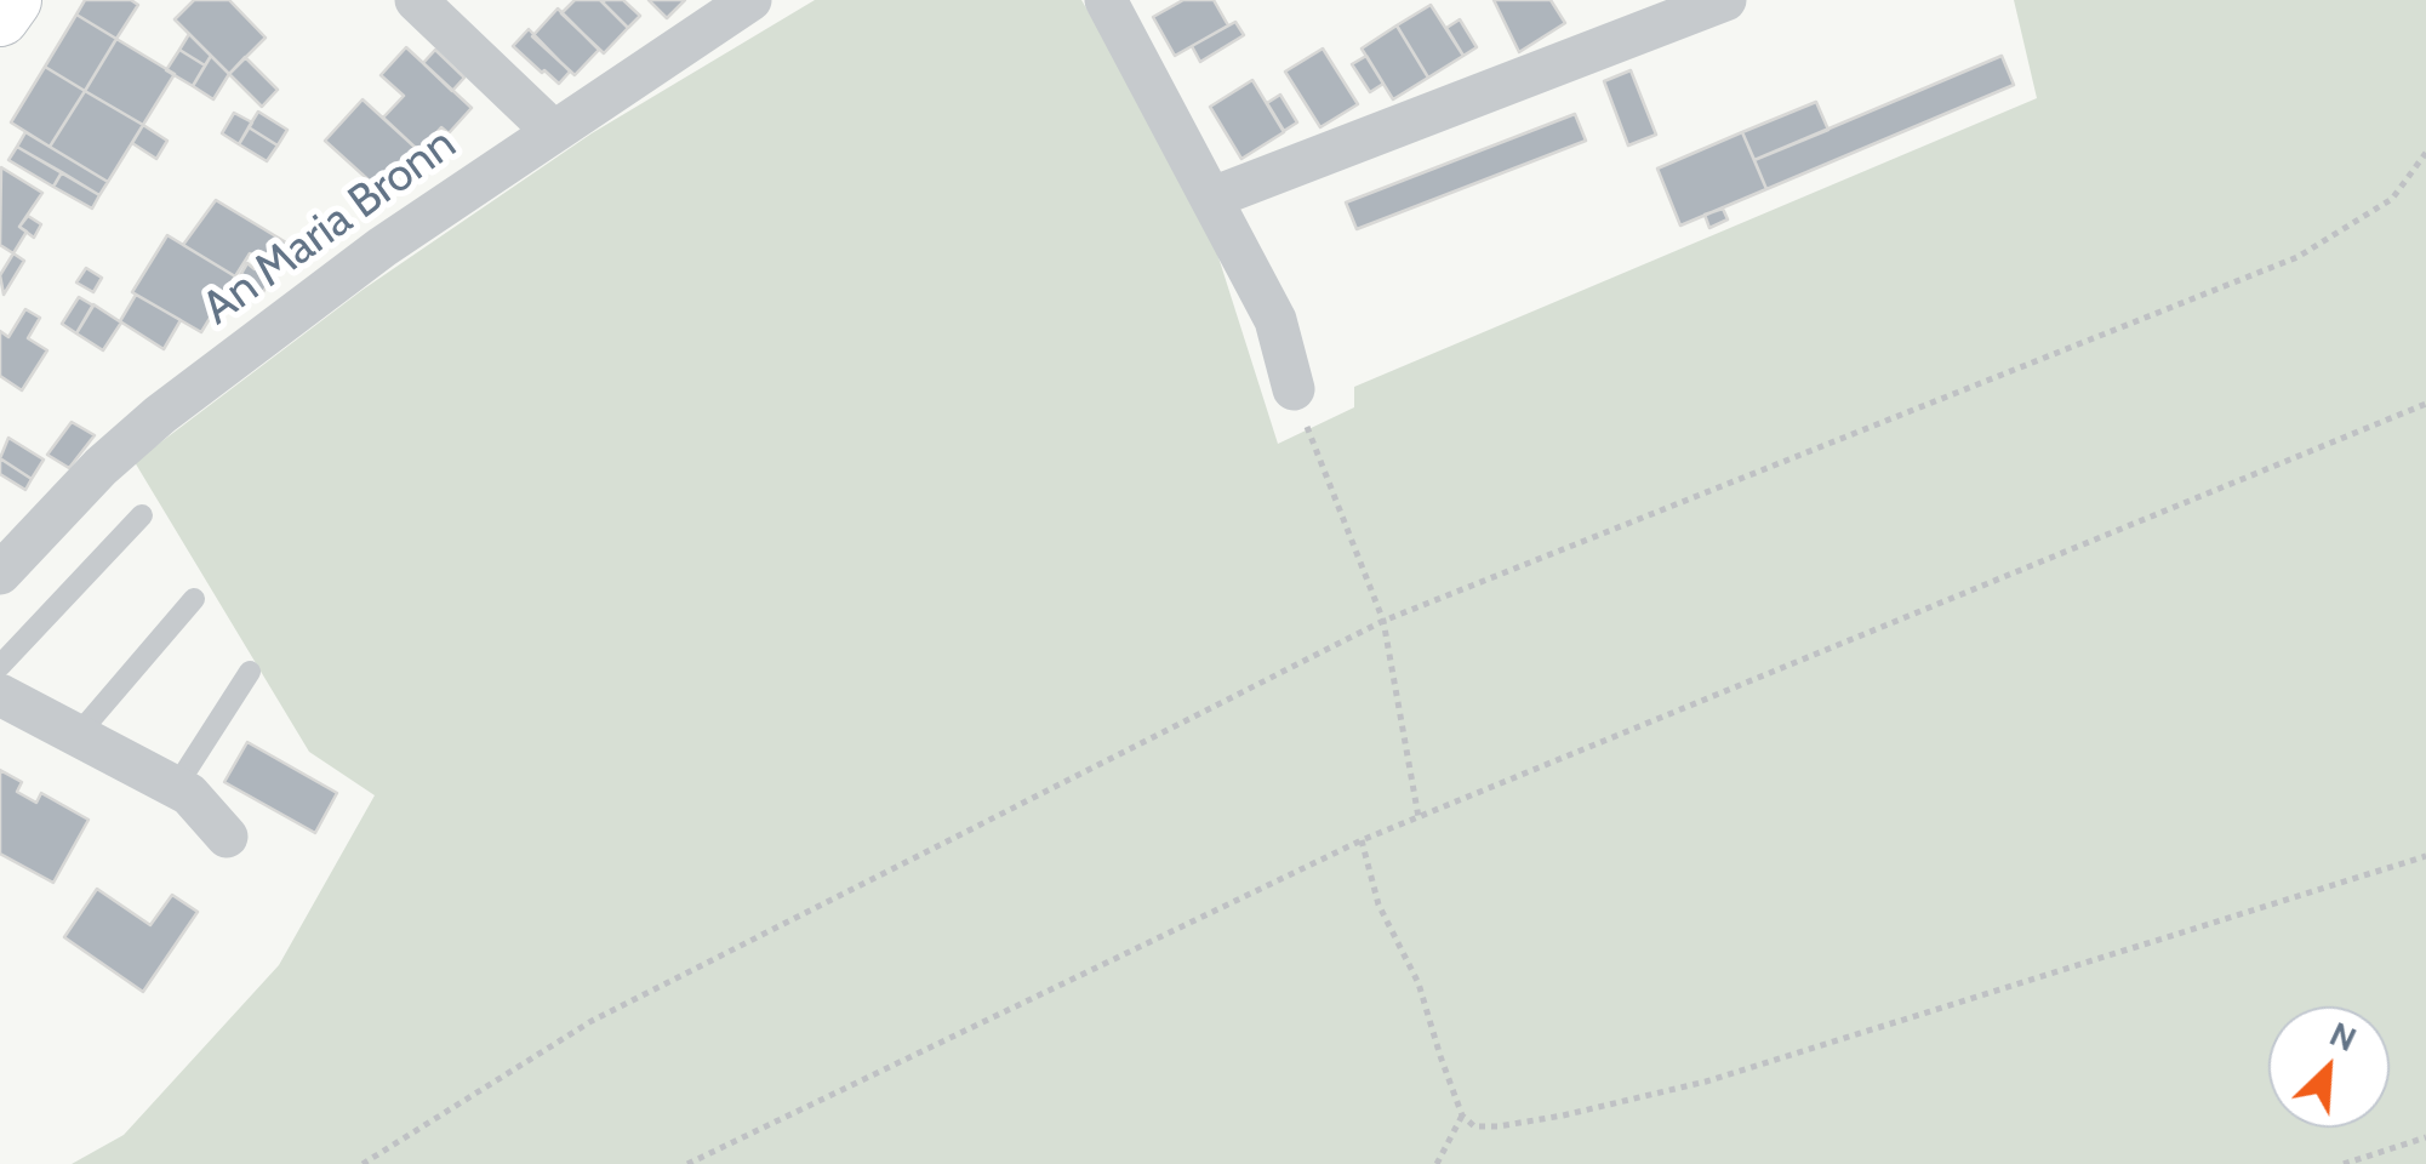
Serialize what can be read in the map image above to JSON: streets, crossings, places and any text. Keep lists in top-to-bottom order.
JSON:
{
  "streets": {
    "street": ["An Maria Bronn"]
  },
  "north": "top right"
}
